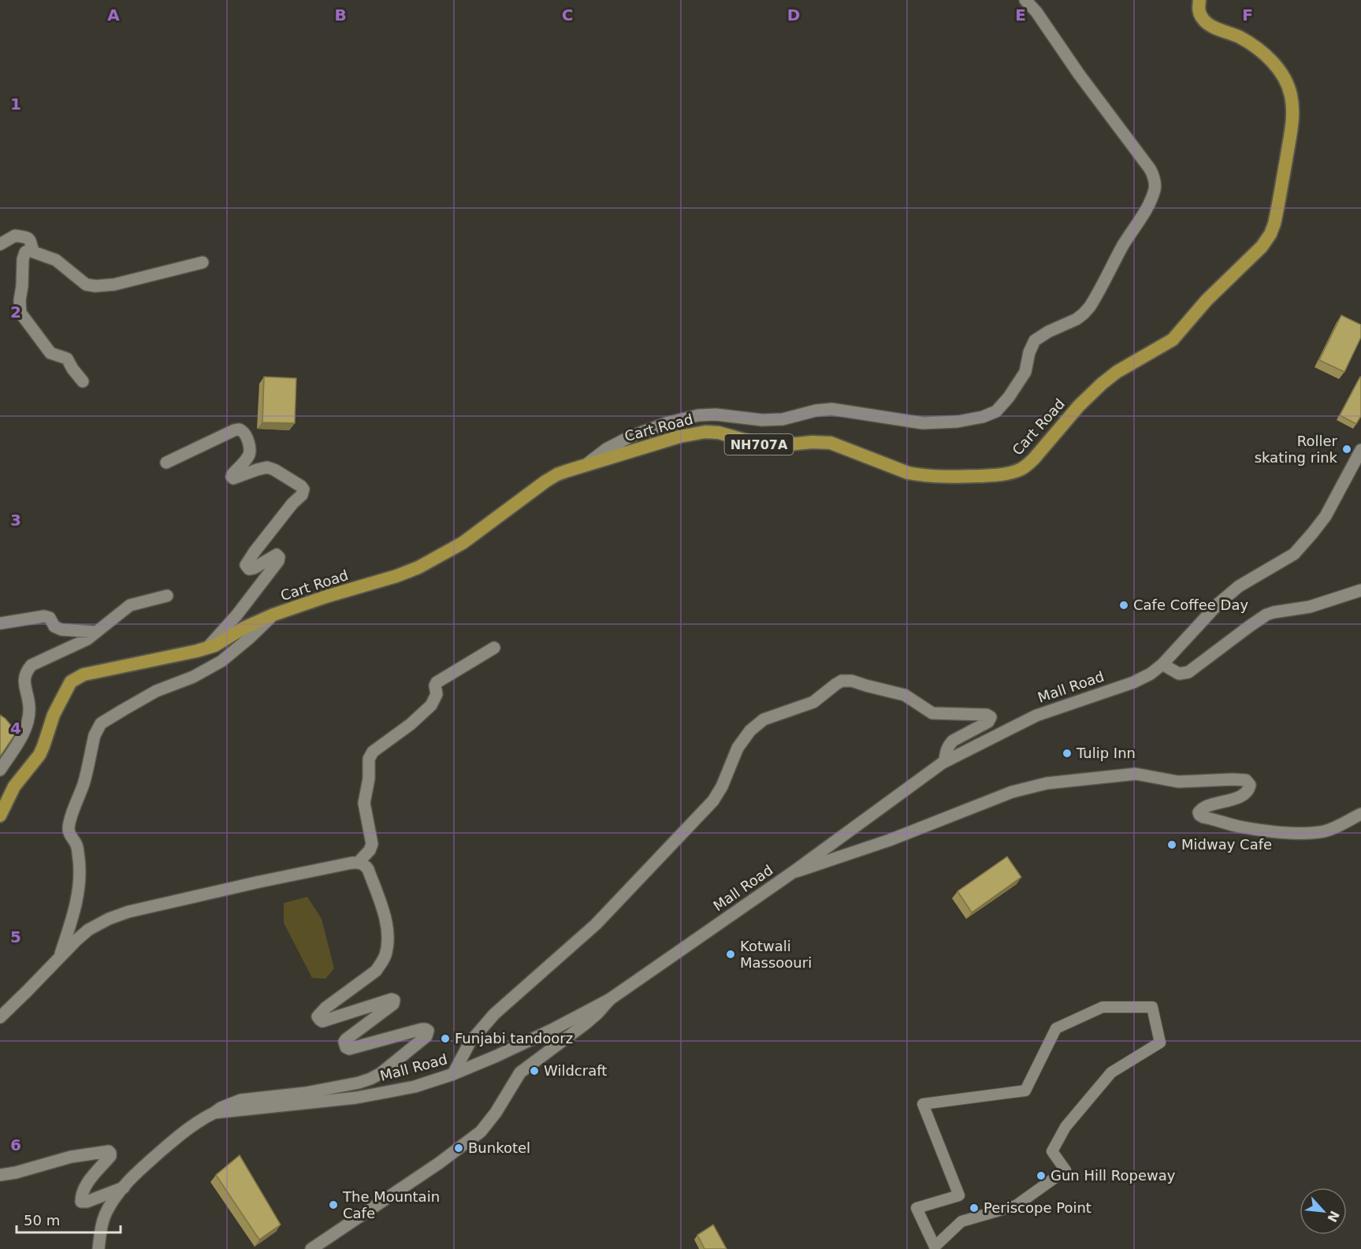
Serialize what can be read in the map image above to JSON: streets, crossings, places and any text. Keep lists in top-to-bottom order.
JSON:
{
  "streets": {
    "highway": ["Cart Road", "NH707A"],
    "street": ["Mall Road"]
  },
  "places": [
    "Roller skating rink",
    "Cafe Coffee Day",
    "Tulip Inn",
    "Midway Cafe",
    "Kotwali Massoouri",
    "Funjabi tandoorz",
    "Wildcraft",
    "Bunkotel",
    "Gun Hill Ropeway",
    "The Mountain Cafe",
    "Periscope Point"
  ],
  "scale_bar": "50 m",
  "north": "bottom right",
  "grid": {
    "columns": [
      "A",
      "B",
      "C",
      "D",
      "E",
      "F"
    ],
    "rows": [
      "1",
      "2",
      "3",
      "4",
      "5",
      "6"
    ]
  }
}
